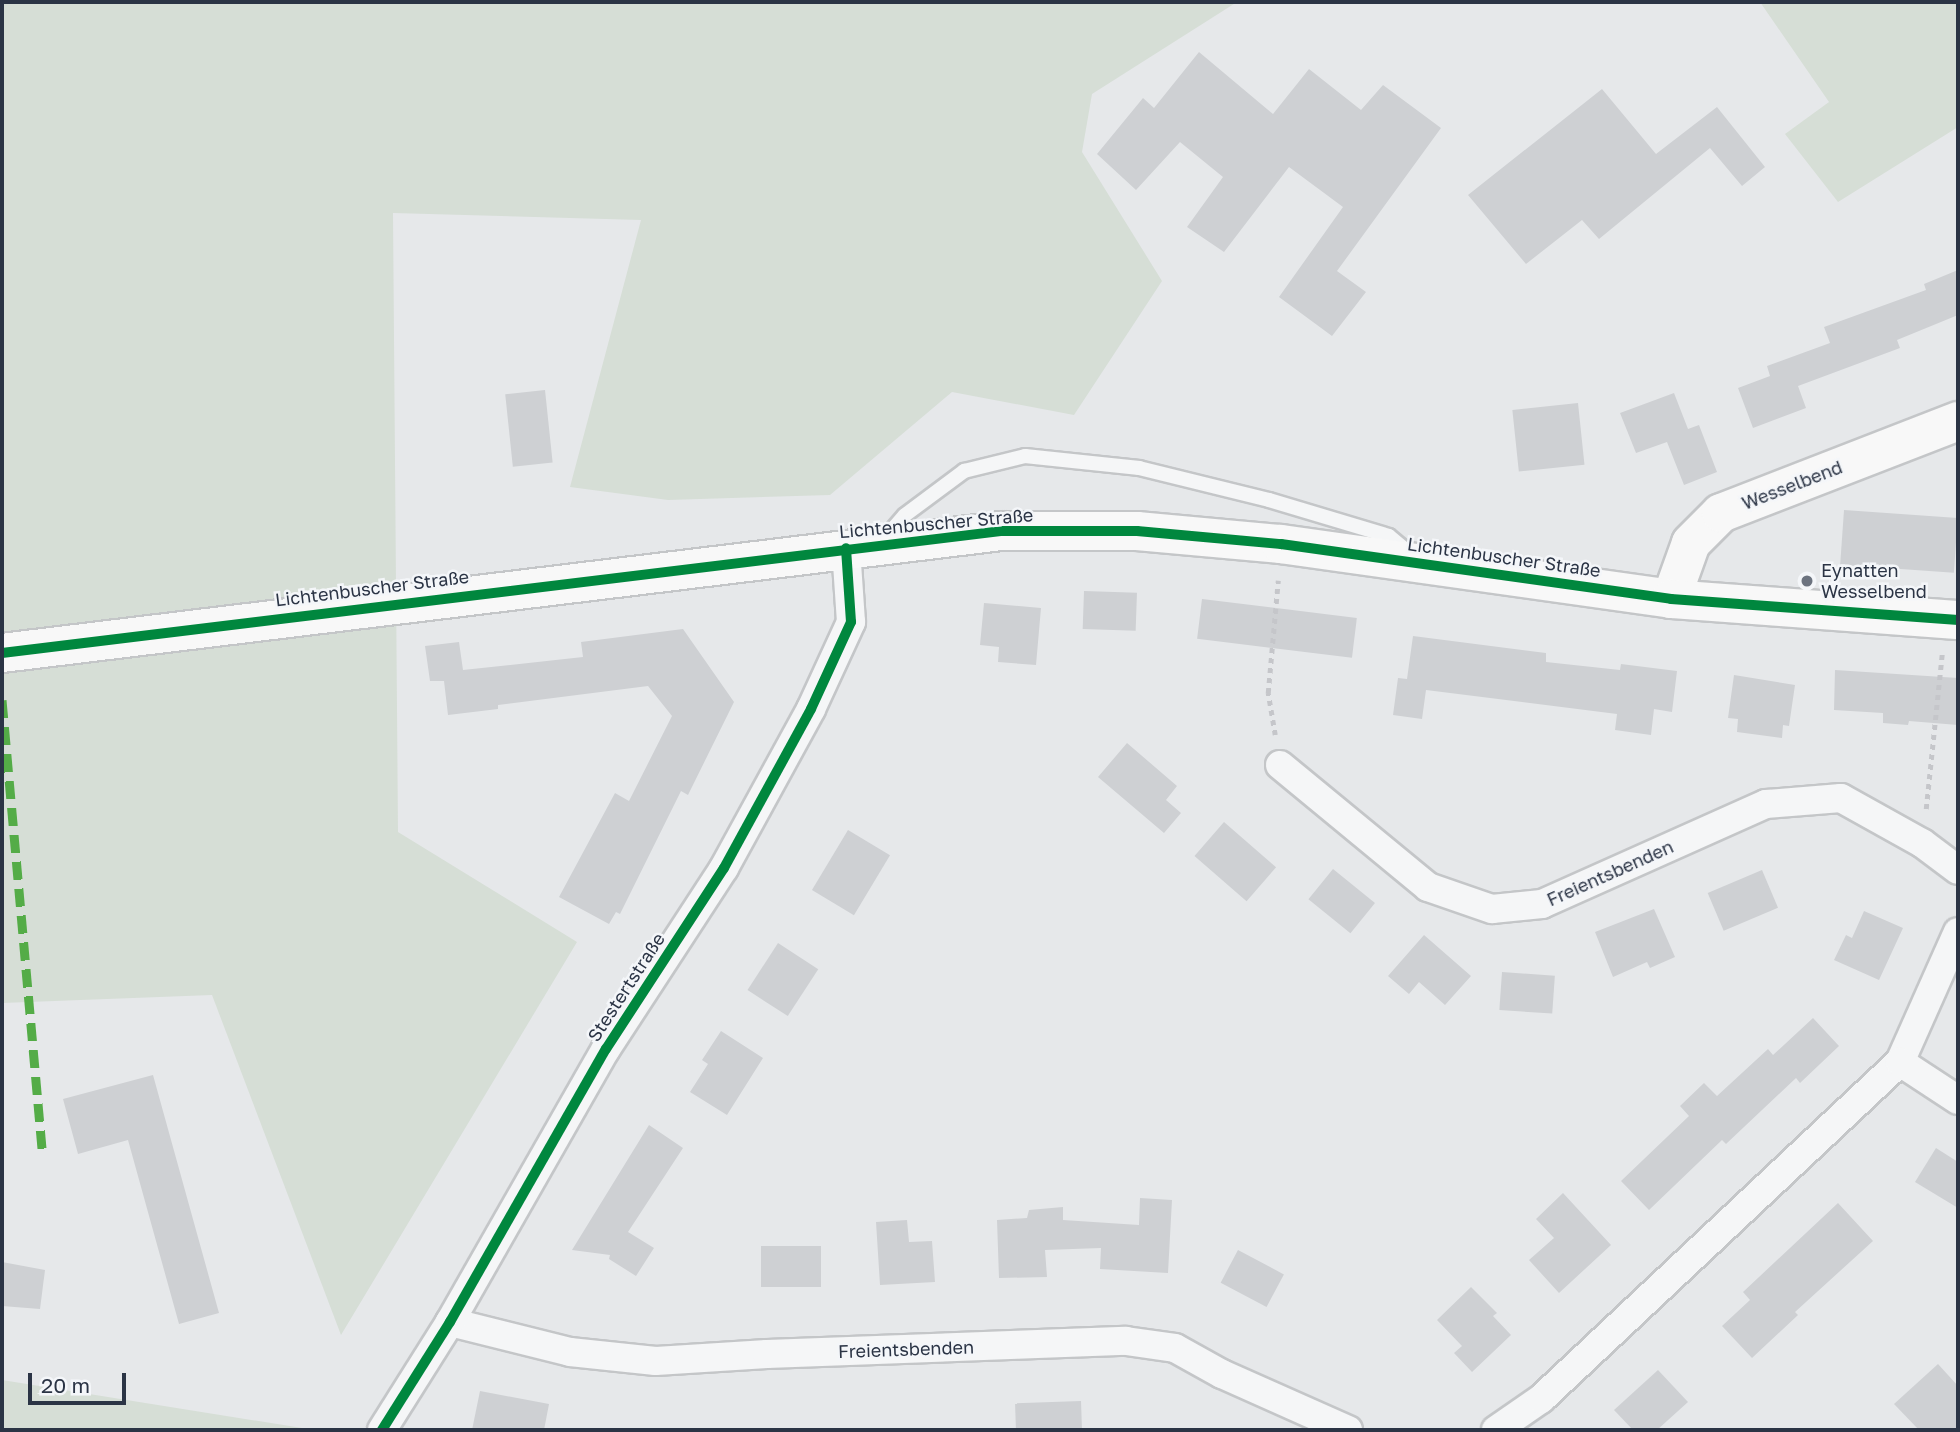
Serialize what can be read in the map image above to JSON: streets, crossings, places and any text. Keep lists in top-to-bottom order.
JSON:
{
  "streets": {
    "street": [
      "Wesselbend",
      "Lichtenbuscher Straße",
      "Freientsbenden",
      "Stestertstraße"
    ]
  },
  "crossings": [
    ["Wesselbend", "Lichtenbuscher Straße"],
    ["Lichtenbuscher Straße", "Stestertstraße"],
    ["Freientsbenden", "Stestertstraße"]
  ],
  "places": ["Eynatten Wesselbend"],
  "scale_bar": "20 m"
}
